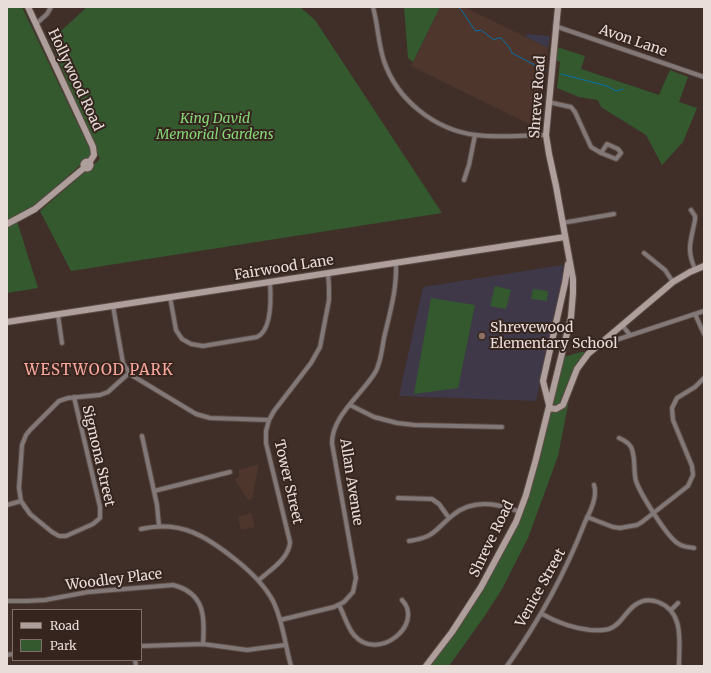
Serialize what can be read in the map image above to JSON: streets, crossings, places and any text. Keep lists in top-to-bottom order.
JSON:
{
  "streets": {
    "street": [
      "Avon Lane",
      "Hollywood Road",
      "Shreve Road",
      "Fairwood Lane",
      "Sigmona Street",
      "Tower Street",
      "Allan Avenue",
      "Woodley Place",
      "Venice Street"
    ]
  },
  "crossings": [
    ["Avon Lane", "Shreve Road"],
    ["Shreve Road", "Fairwood Lane"],
    ["Fairwood Lane", "Tower Street"],
    ["Fairwood Lane", "Allan Avenue"]
  ],
  "districts": ["WESTWOOD PARK"],
  "parks": ["King David Memorial Gardens"],
  "places": ["Shrevewood Elementary School"],
  "legend": ["Road", "Park"]
}
